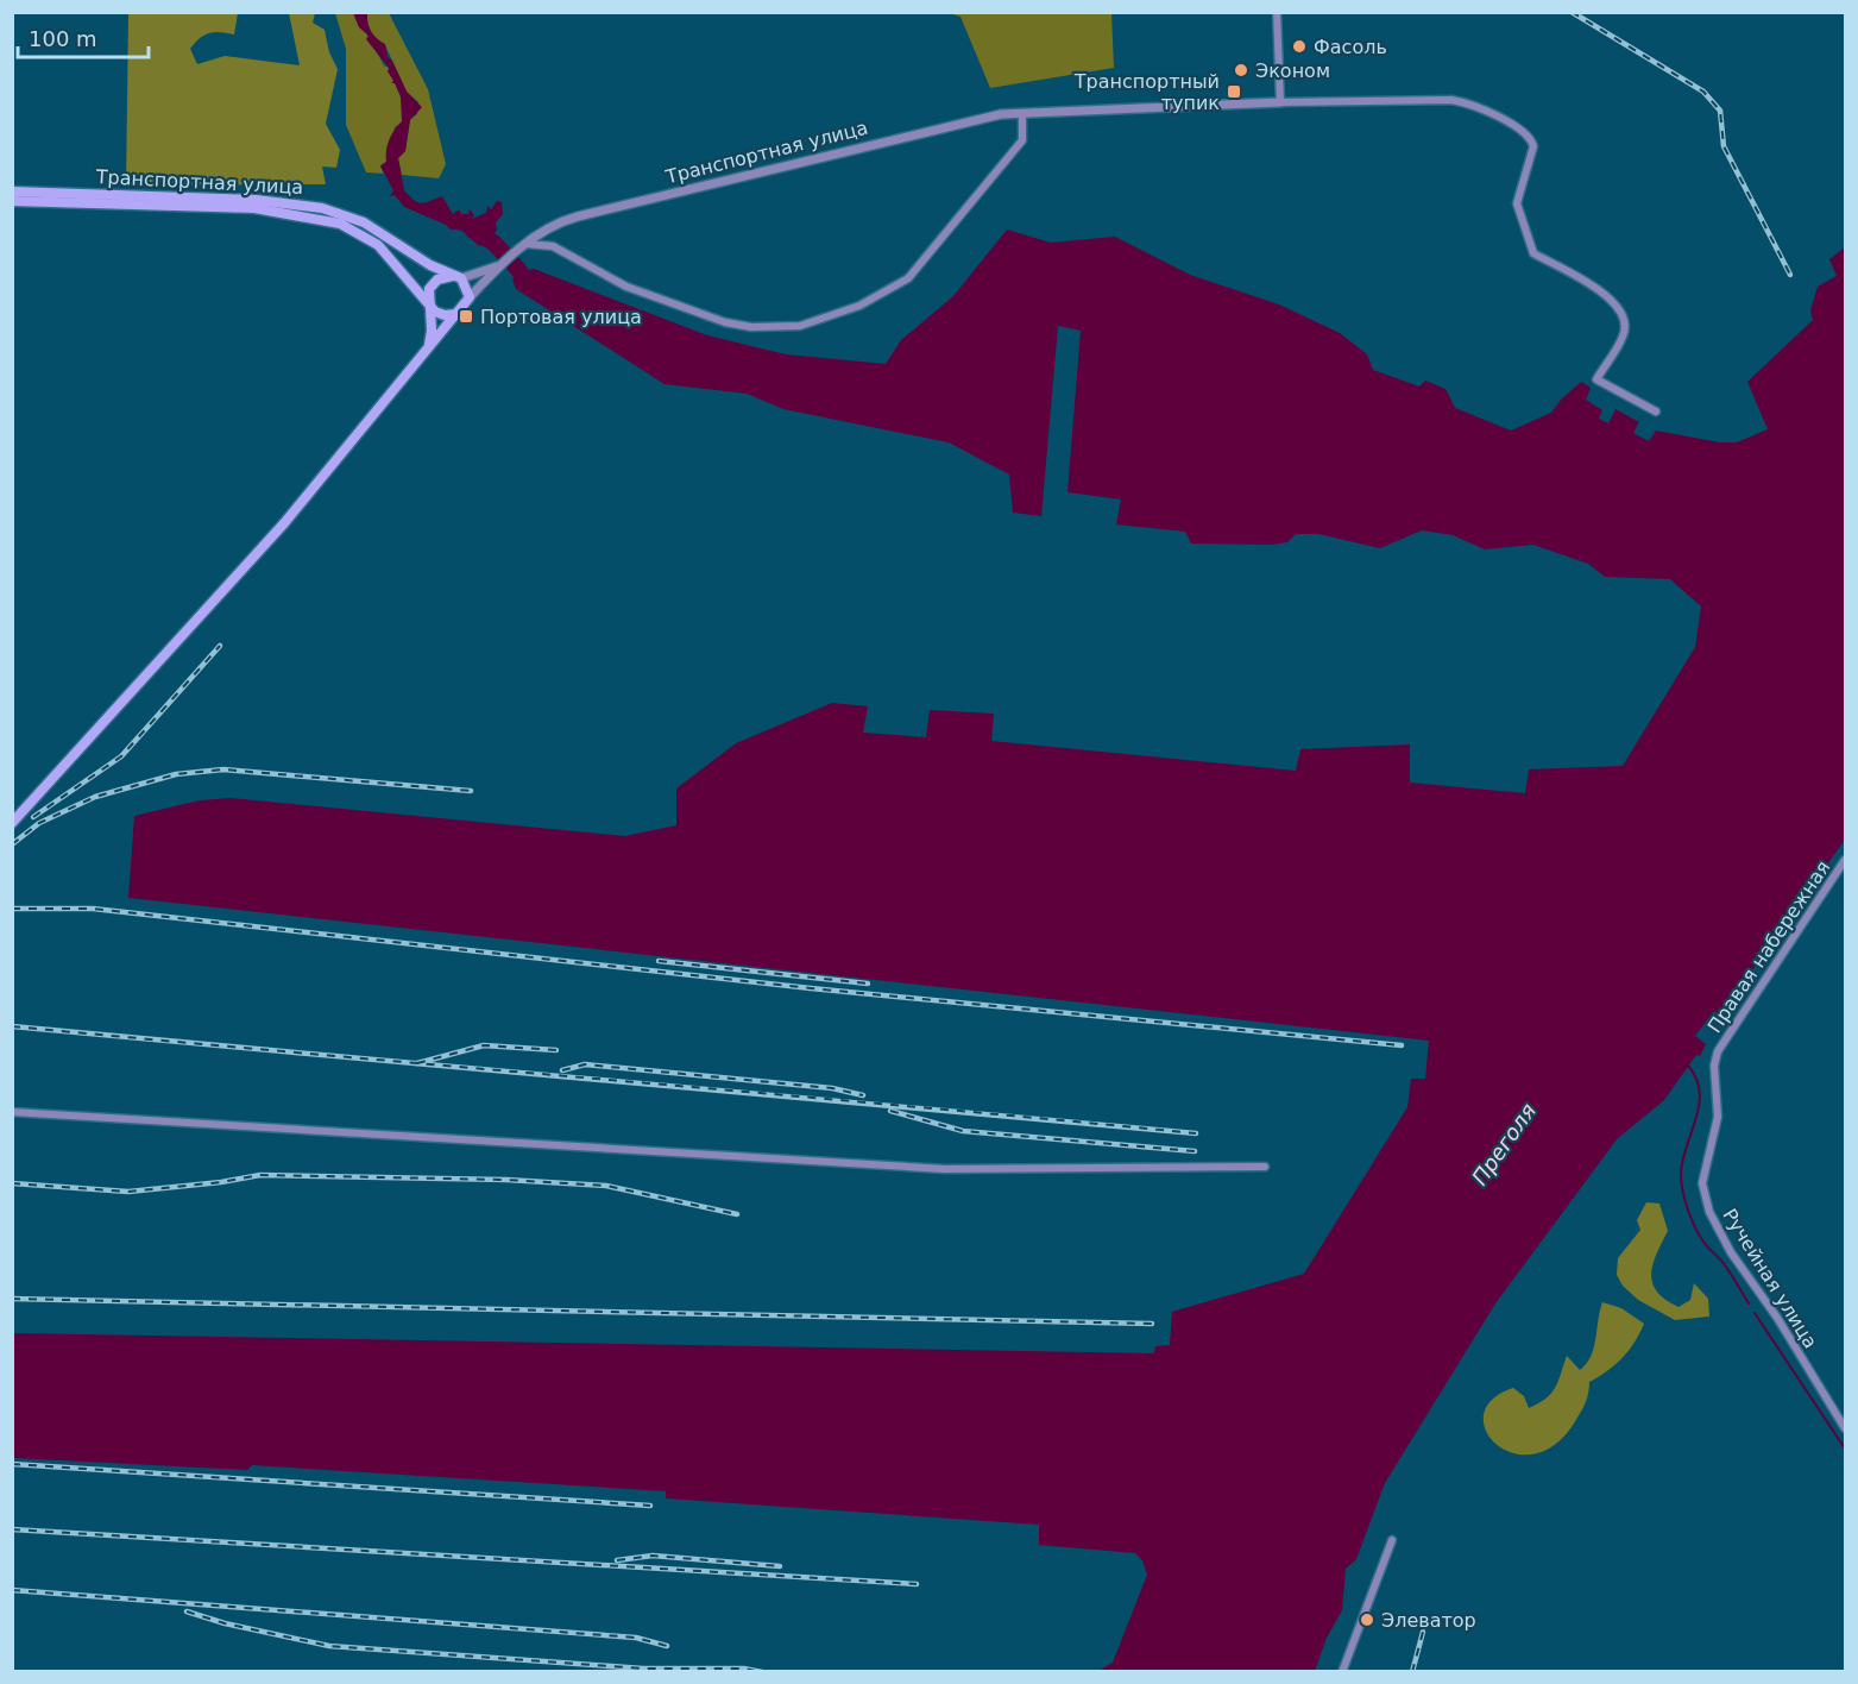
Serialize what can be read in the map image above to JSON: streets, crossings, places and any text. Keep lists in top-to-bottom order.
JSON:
{
  "streets": {
    "main road": ["Транспортная улица"],
    "street": ["Правая набережная", "Ручейная улица"]
  },
  "crossings": [
    ["Правая набережная", "Ручейная улица"]
  ],
  "water": ["Преголя"],
  "places": {
    "other": ["Фасоль", "Эконом", "Элеватор"],
    "transit": ["Транспортный тупик", "Портовая улица"]
  },
  "scale_bar": "100 m"
}
